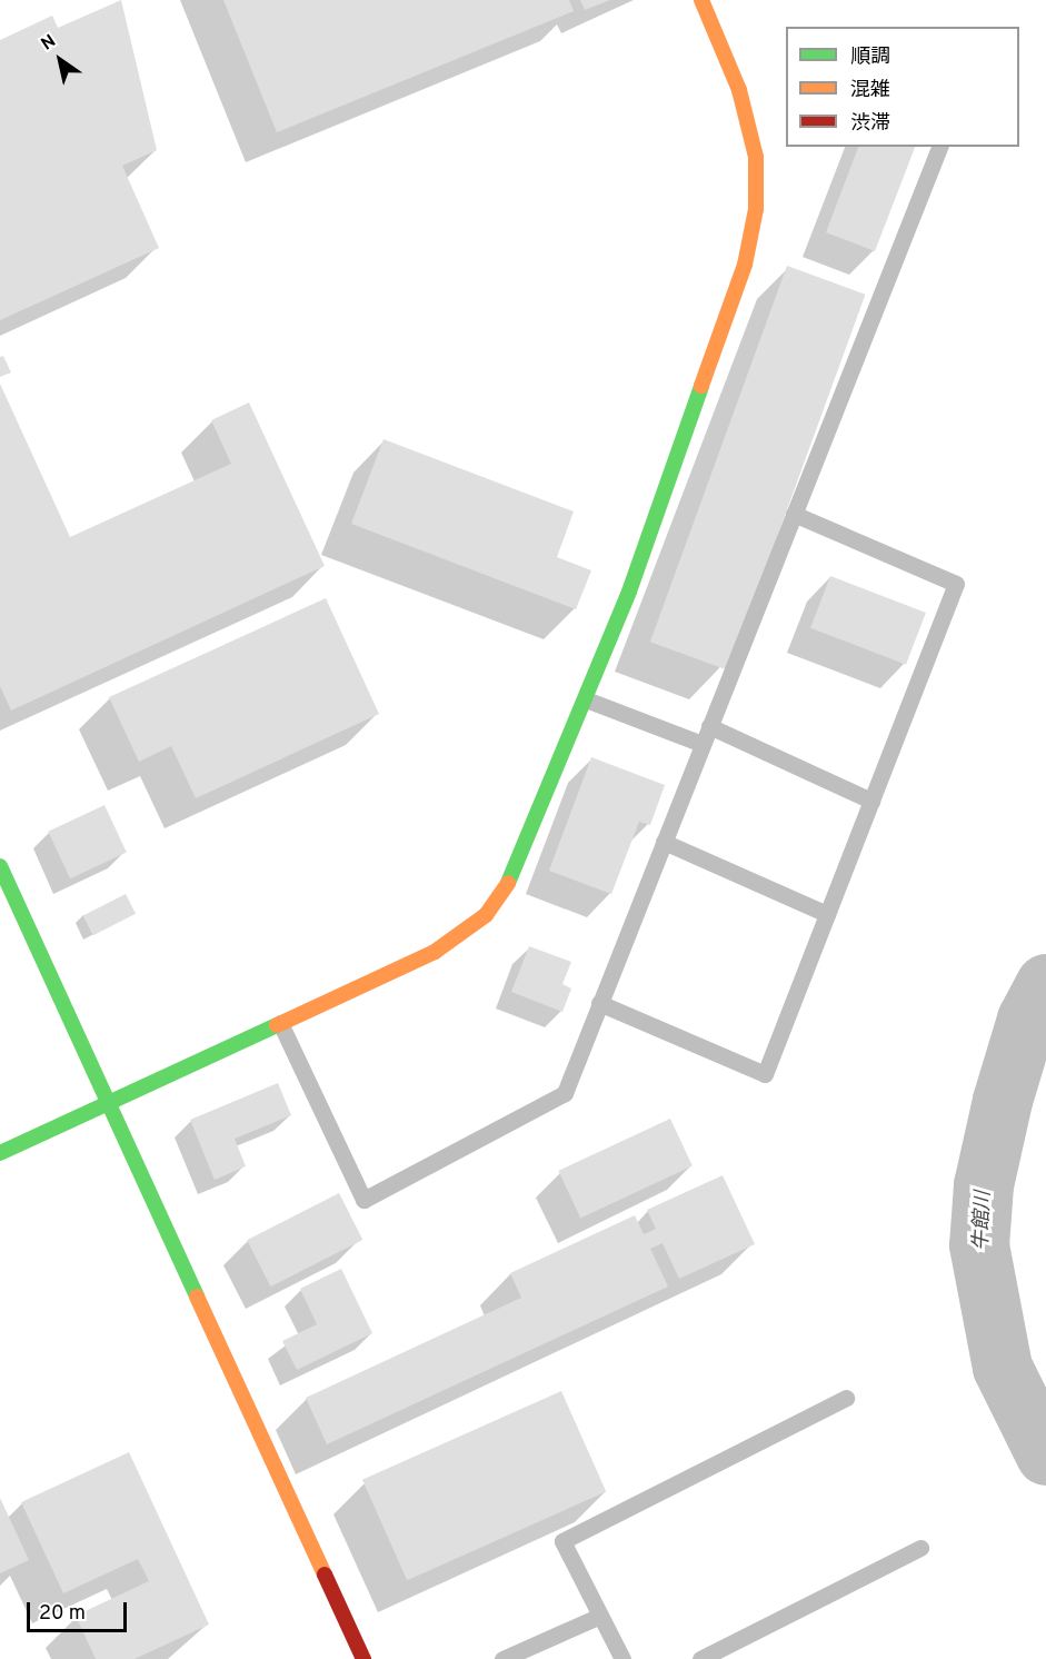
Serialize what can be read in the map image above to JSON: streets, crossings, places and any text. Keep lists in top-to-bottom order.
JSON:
{
  "water": ["牛館川"],
  "legend": ["順調", "混雑", "渋滞"],
  "scale_bar": "20 m",
  "north": "top left"
}
